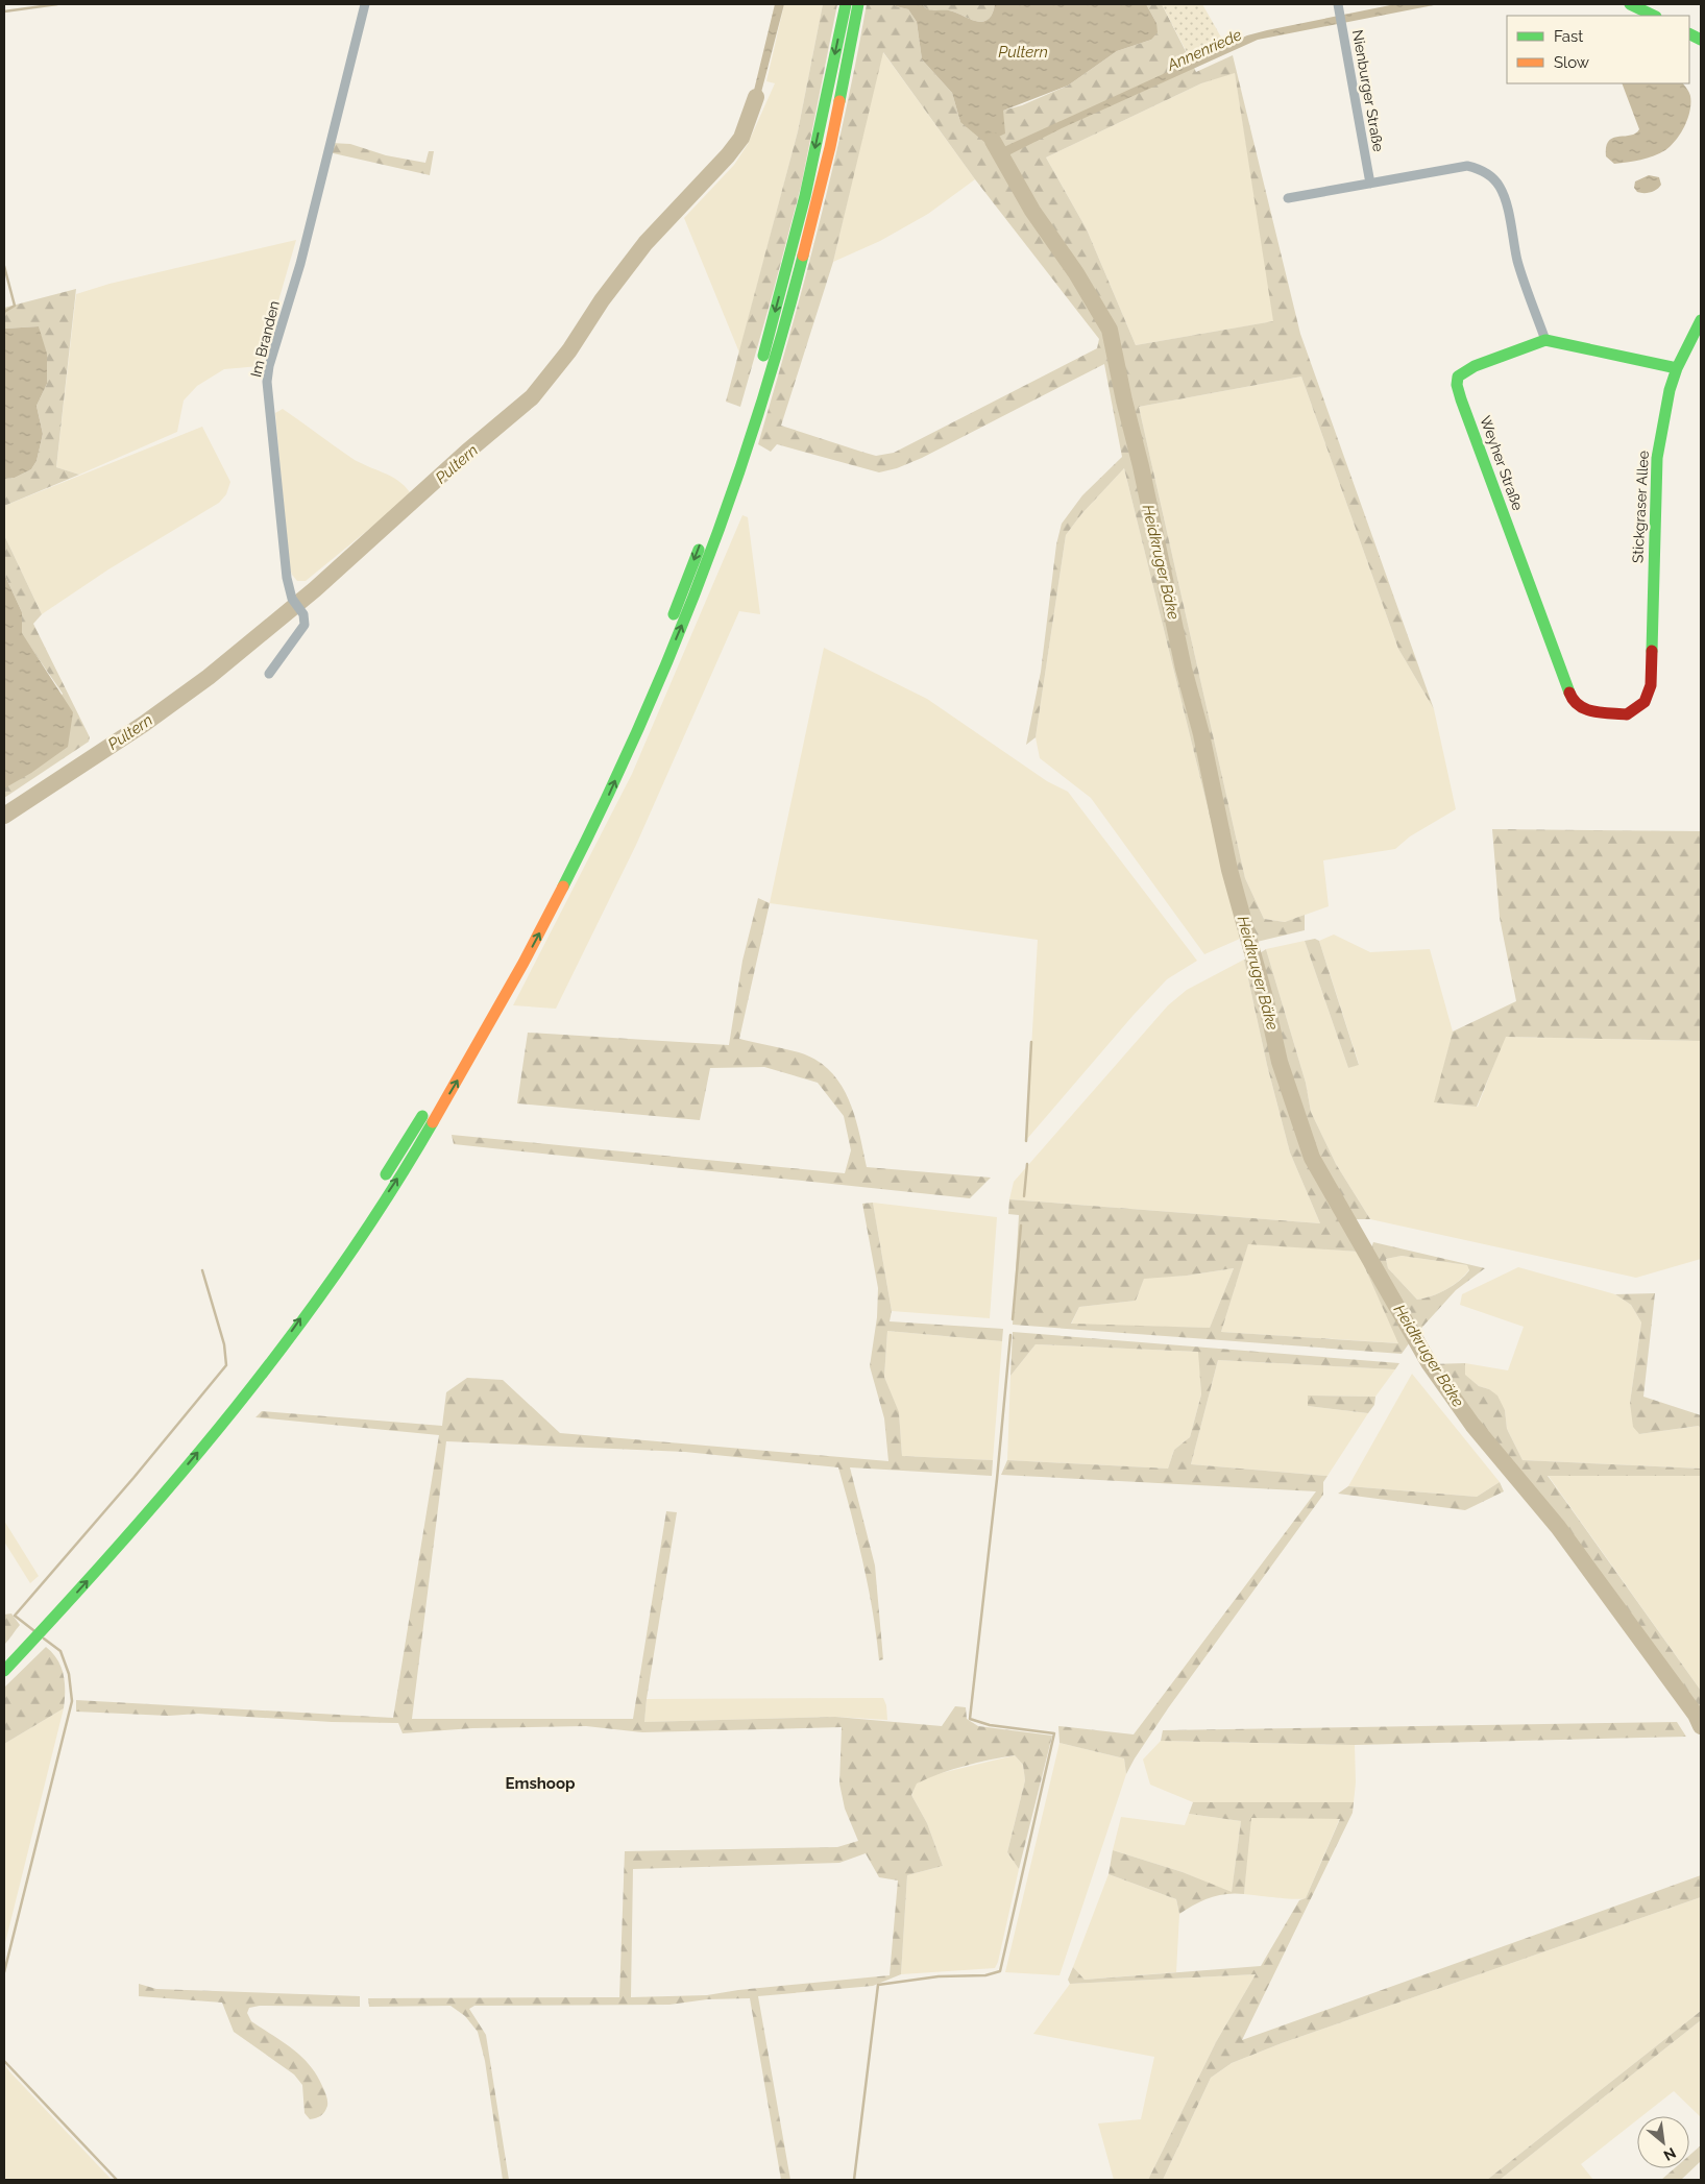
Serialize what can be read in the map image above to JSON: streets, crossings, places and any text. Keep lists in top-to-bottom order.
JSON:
{
  "streets": {
    "main road": ["Weyher Straße", "Stickgraser Allee"],
    "street": ["Nienburger Straße", "Im Branden"]
  },
  "crossings": [
    ["Weyher Straße", "Stickgraser Allee"]
  ],
  "districts": ["Emshoop"],
  "water": ["Annenriede", "Pultern", "Heidkruger Bäke"],
  "legend": ["Fast", "Slow"],
  "north": "bottom right"
}
